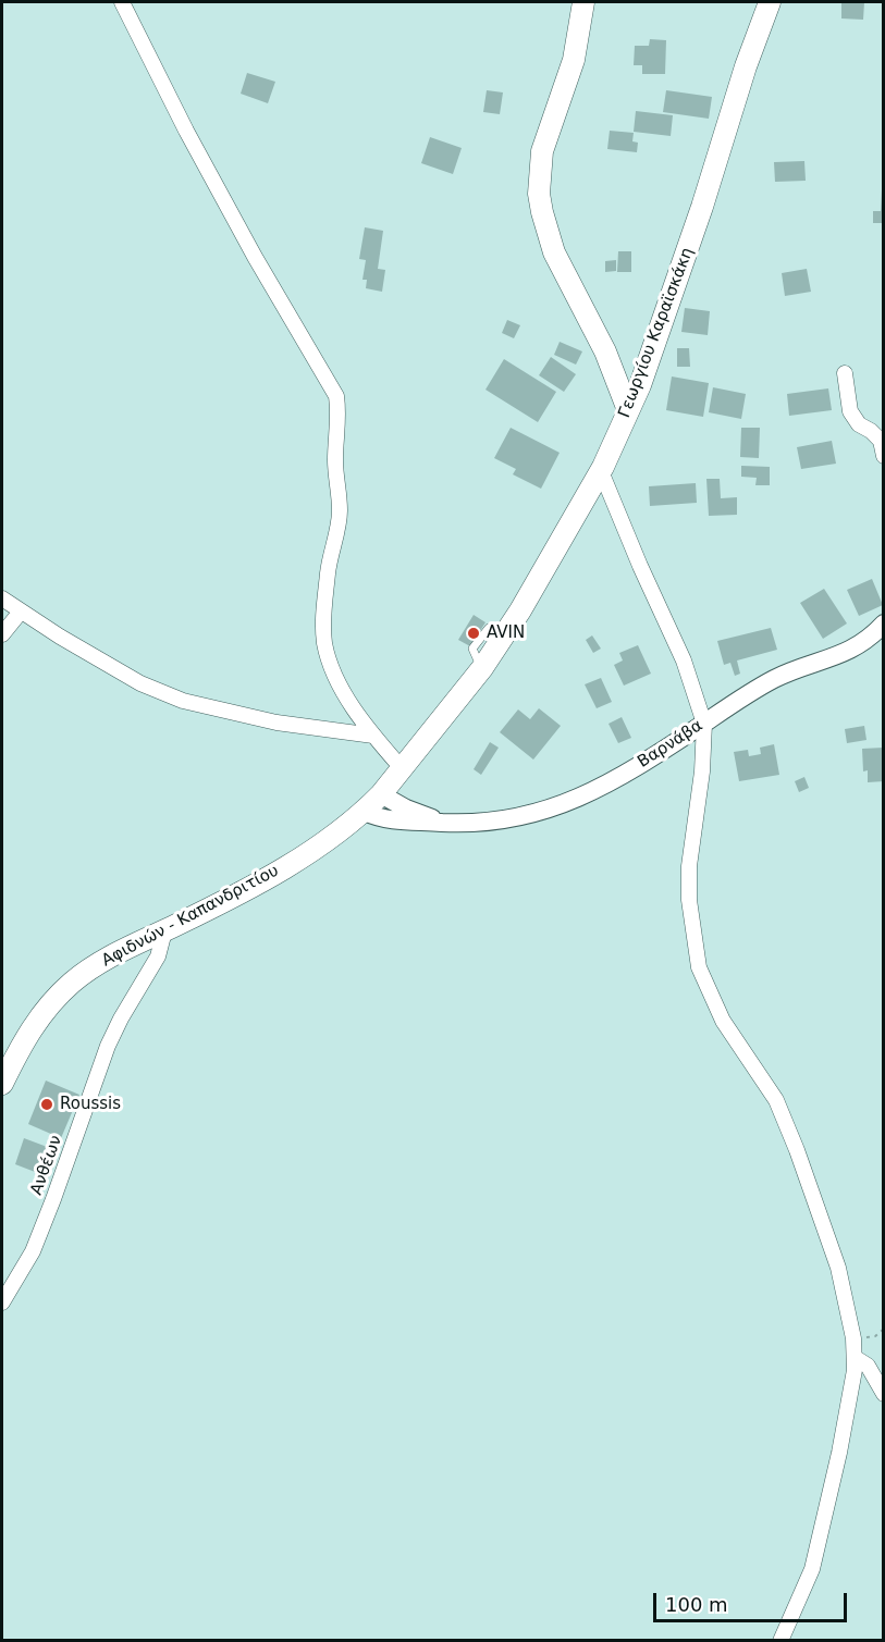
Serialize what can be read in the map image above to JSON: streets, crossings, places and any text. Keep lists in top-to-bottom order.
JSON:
{
  "streets": {
    "main road": ["Γεωργίου Καραϊσκάκη", "Αφιδνών - Καπανδριτίου"],
    "street": ["Βαρνάβα", "Ανθέων"]
  },
  "crossings": [
    ["Γεωργίου Καραϊσκάκη", "Αφιδνών - Καπανδριτίου"],
    ["Βαρνάβα", "Αφιδνών - Καπανδριτίου"],
    ["Αφιδνών - Καπανδριτίου", "Ανθέων"]
  ],
  "places": ["AVIN", "Roussis"],
  "scale_bar": "100 m"
}
